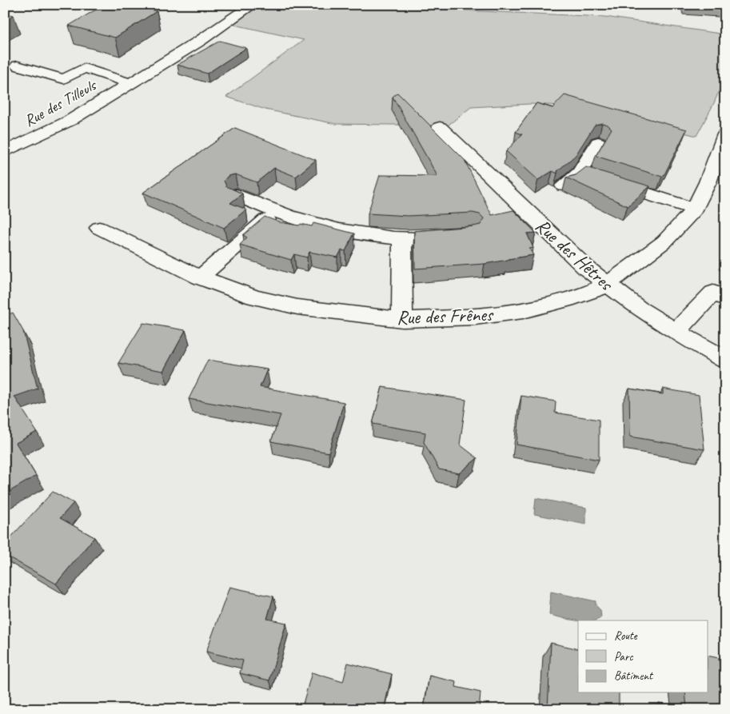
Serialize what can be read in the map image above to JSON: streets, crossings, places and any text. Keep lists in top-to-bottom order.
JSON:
{
  "streets": {
    "street": ["Rue des Tilleuls", "Rue des Hêtres", "Rue des Frênes"]
  },
  "crossings": [
    ["Rue des Hêtres", "Rue des Frênes"]
  ],
  "legend": ["Route", "Parc", "Bâtiment"]
}
